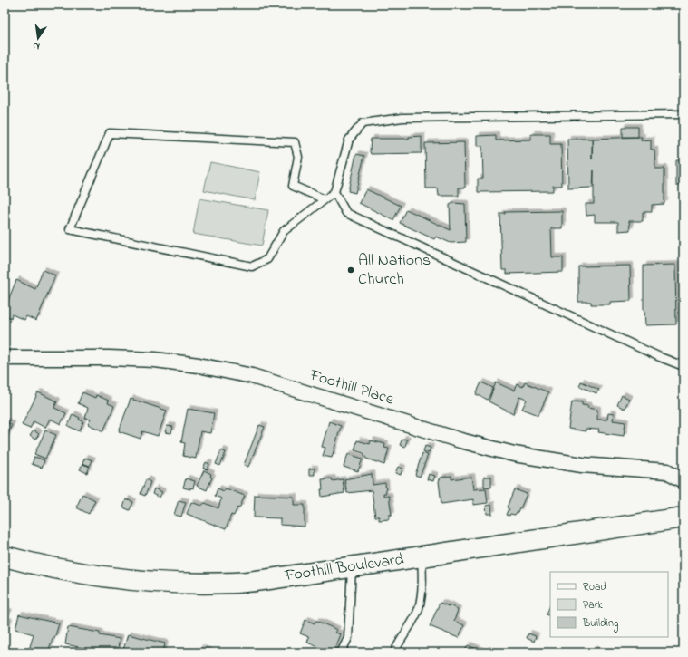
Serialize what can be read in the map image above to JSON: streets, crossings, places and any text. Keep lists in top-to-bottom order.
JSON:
{
  "streets": {
    "main road": ["Foothill Boulevard"],
    "street": ["Foothill Place"]
  },
  "places": ["All Nations Church"],
  "legend": ["Road", "Park", "Building"],
  "north": "bottom"
}
